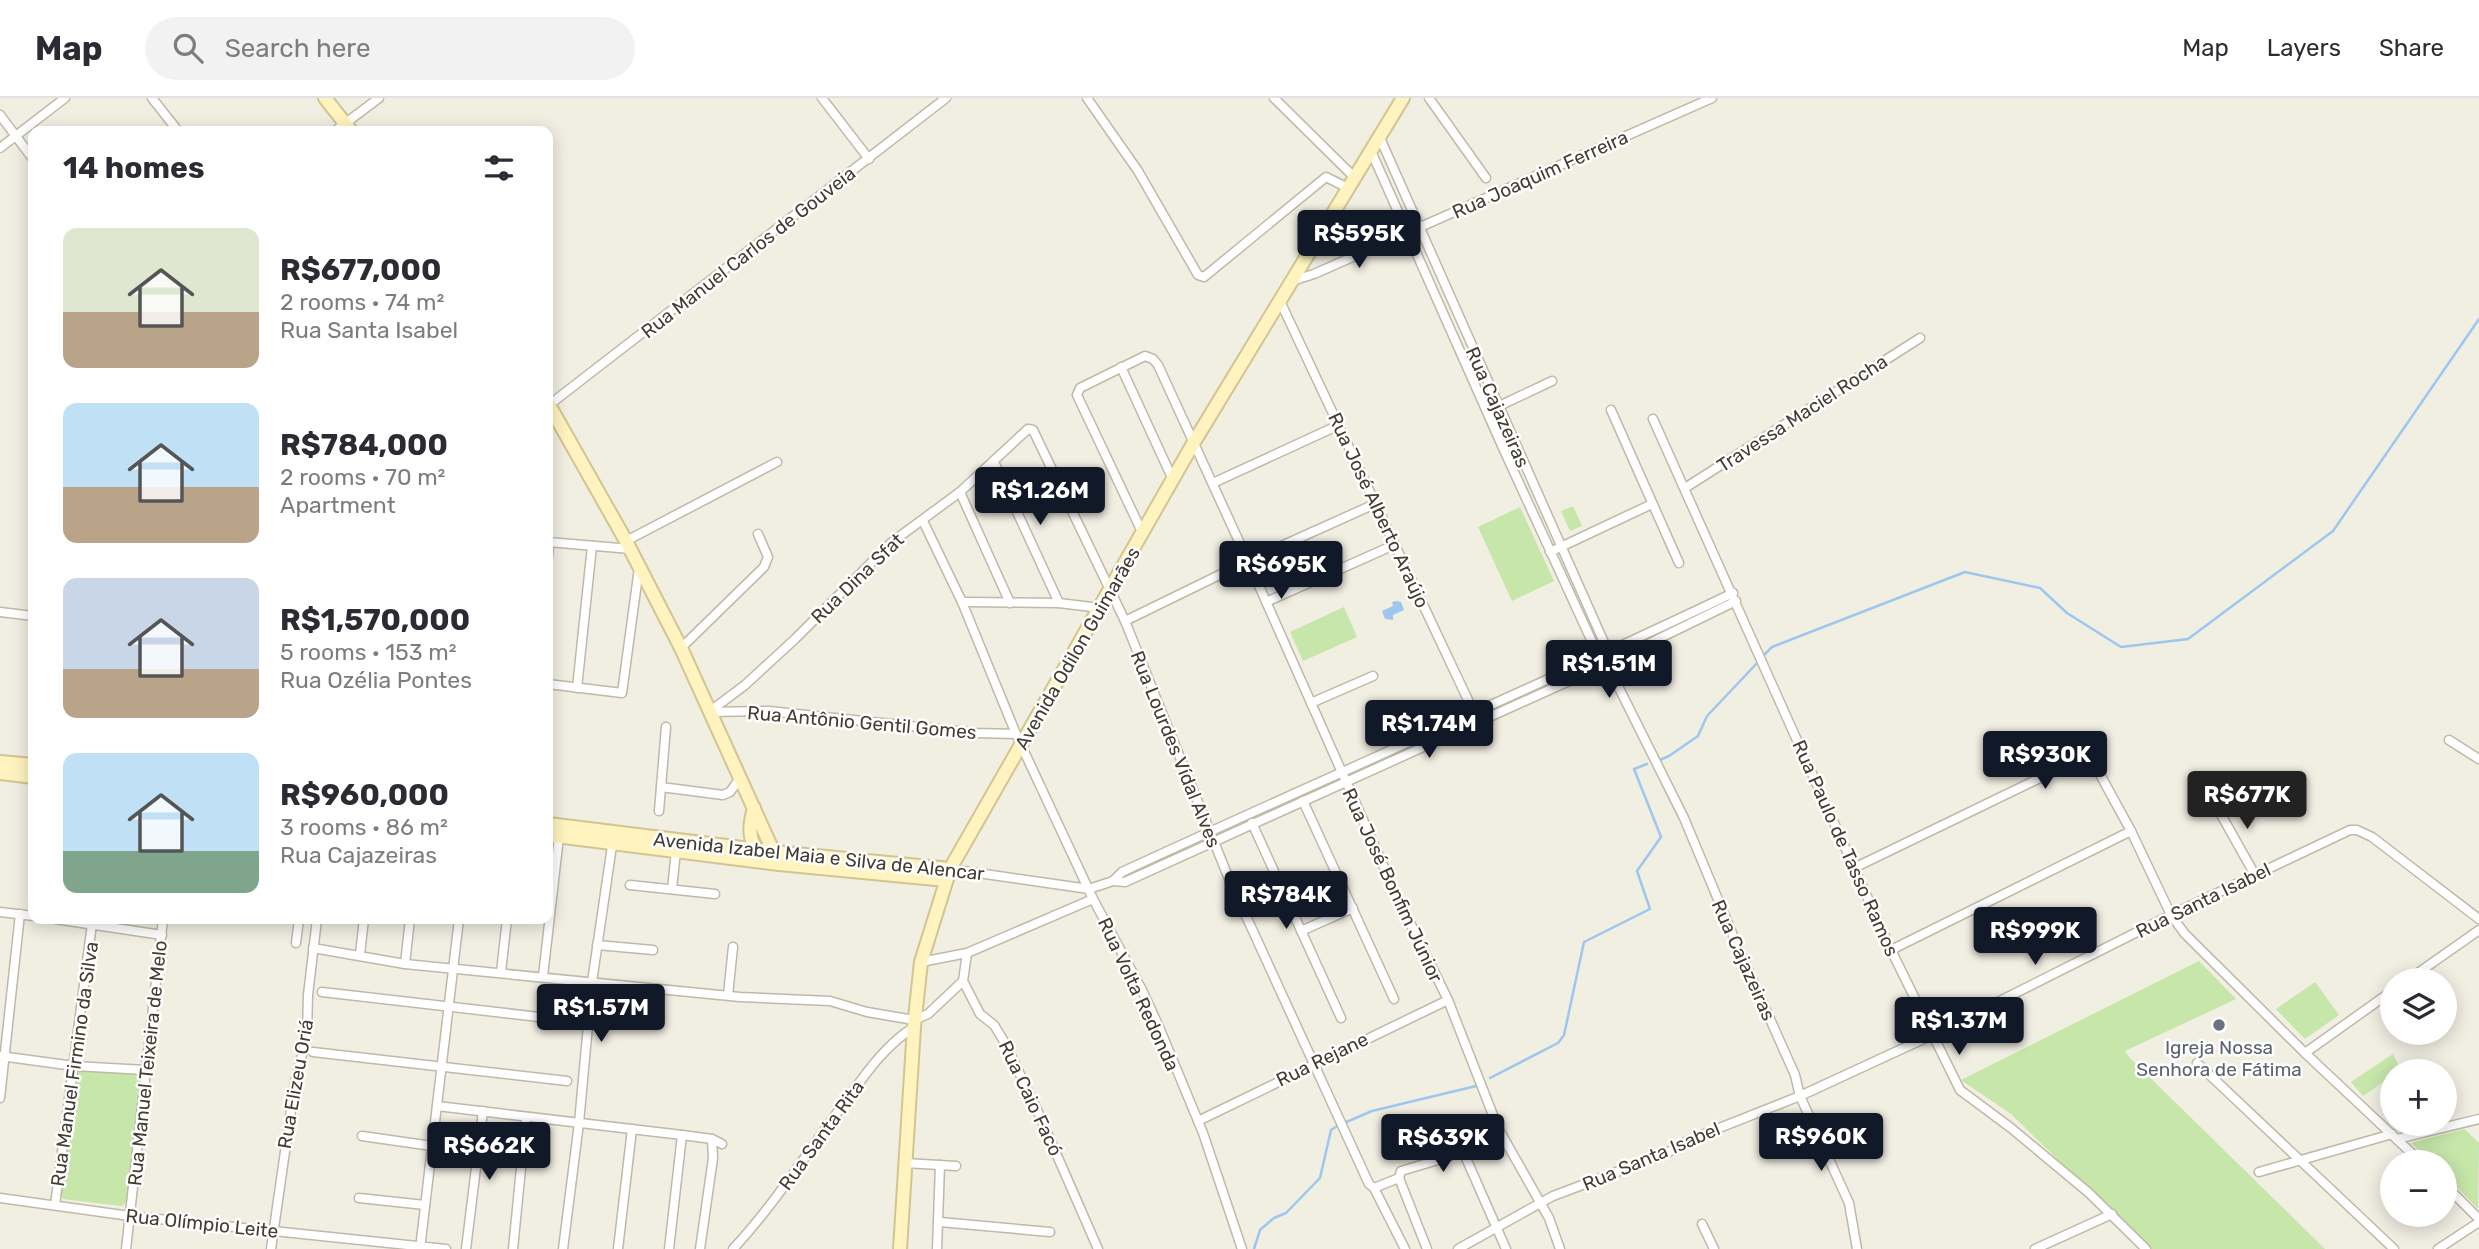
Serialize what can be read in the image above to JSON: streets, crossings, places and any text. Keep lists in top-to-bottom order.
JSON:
{
  "streets": {
    "street": [
      "Rua Joaquim Ferreira",
      "Rua Manuel Carlos de Gouveia",
      "Rua Cajazeiras",
      "Travessa Maciel Rocha",
      "Rua José Alberto Araújo",
      "Rua Dina Sfat",
      "Avenida Odilon Guimarães",
      "Rua Antônio Gentil Gomes",
      "Rua Lourdes Vídal Alves",
      "Rua Paulo de Tasso Ramos",
      "Avenida Izabel Maia e Silva de Alencar",
      "Rua José Bonfim Júnior",
      "Rua Santa Isabel",
      "Rua Volta Redonda",
      "Rua Rejane",
      "Rua Manuel Teixeira de Melo",
      "Rua Manuel Firmino da Silva",
      "Rua Elizeu Oriá",
      "Rua Caio Facó",
      "Rua Santa Rita",
      "Rua Olímpio Leite"
    ]
  },
  "crossings": [
    ["Rua Joaquim Ferreira", "Rua Cajazeiras"],
    ["Rua Joaquim Ferreira", "Avenida Odilon Guimarães"],
    ["Rua Cajazeiras", "Avenida Odilon Guimarães"],
    ["Rua Cajazeiras", "Rua Santa Isabel"],
    ["Travessa Maciel Rocha", "Rua Paulo de Tasso Ramos"],
    ["Rua José Alberto Araújo", "Avenida Odilon Guimarães"],
    ["Rua Dina Sfat", "Avenida Odilon Guimarães"],
    ["Rua Dina Sfat", "Rua Antônio Gentil Gomes"],
    ["Rua Dina Sfat", "Rua Lourdes Vídal Alves"],
    ["Rua Dina Sfat", "Rua Volta Redonda"],
    ["Avenida Odilon Guimarães", "Rua Antônio Gentil Gomes"],
    ["Avenida Odilon Guimarães", "Rua Lourdes Vídal Alves"],
    ["Avenida Odilon Guimarães", "Avenida Izabel Maia e Silva de Alencar"],
    ["Avenida Odilon Guimarães", "Rua José Bonfim Júnior"],
    ["Avenida Odilon Guimarães", "Rua Volta Redonda"],
    ["Avenida Odilon Guimarães", "Rua Santa Rita"],
    ["Rua Antônio Gentil Gomes", "Rua Volta Redonda"],
    ["Rua Lourdes Vídal Alves", "Rua Rejane"],
    ["Rua Paulo de Tasso Ramos", "Rua Santa Isabel"],
    ["Avenida Izabel Maia e Silva de Alencar", "Rua Volta Redonda"],
    ["Rua José Bonfim Júnior", "Rua Santa Isabel"],
    ["Rua José Bonfim Júnior", "Rua Rejane"],
    ["Rua Volta Redonda", "Rua Rejane"],
    ["Rua Manuel Teixeira de Melo", "Rua Olímpio Leite"],
    ["Rua Manuel Firmino da Silva", "Rua Olímpio Leite"],
    ["Rua Elizeu Oriá", "Rua Olímpio Leite"],
    ["Rua Caio Facó", "Rua Santa Rita"]
  ],
  "places": ["Igreja Nossa Senhora de Fátima"],
  "page": {
    "header": "Map",
    "search": "Search here",
    "nav": ["Map", "Layers", "Share"],
    "heading": "14 homes",
    "price": [
      "R$595K",
      "R$1.26M",
      "R$695K",
      "R$1.51M",
      "R$1.74M",
      "R$930K",
      "R$677K",
      "R$784K",
      "R$999K",
      "R$1.57M",
      "R$1.37M",
      "R$960K",
      "R$639K",
      "R$662K"
    ],
    "list": [
      {
        "name": "R$677,000",
        "note": "2 rooms · 74 m² · Rua Santa Isabel"
      },
      {
        "name": "R$784,000",
        "note": "2 rooms · 70 m² · Apartment"
      },
      {
        "name": "R$1,570,000",
        "note": "5 rooms · 153 m² · Rua Ozélia Pontes"
      },
      {
        "name": "R$960,000",
        "note": "3 rooms · 86 m² · Rua Cajazeiras"
      }
    ],
    "map_buttons": ["+", "−"]
  }
}
